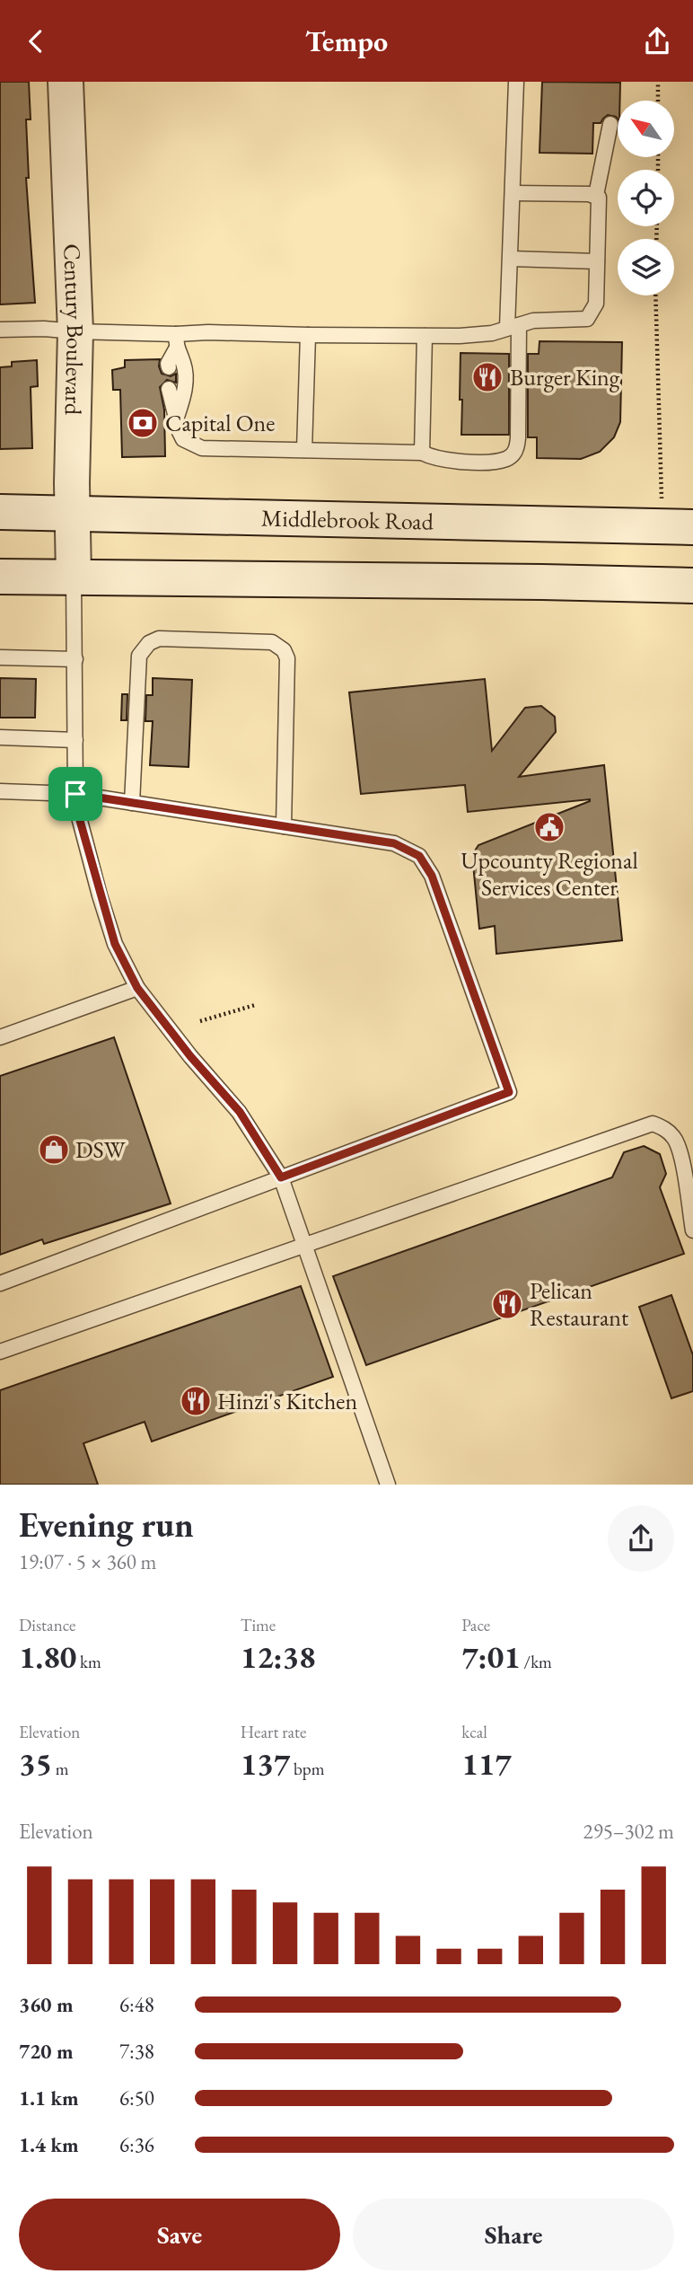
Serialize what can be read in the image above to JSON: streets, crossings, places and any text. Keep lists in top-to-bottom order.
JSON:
{
  "streets": {
    "main road": ["Century Boulevard", "Middlebrook Road"]
  },
  "crossings": [
    ["Century Boulevard", "Middlebrook Road"]
  ],
  "places": {
    "restaurant": ["Burger King", "Pelican Restaurant", "Hinzi's Kitchen"],
    "bank": ["Capital One"],
    "public building": ["Upcounty Regional Services Center"],
    "shop": ["DSW"]
  },
  "north": "top left",
  "page": {
    "header": "Tempo",
    "heading": ["Evening run", "19:07 · 5 × 360 m"],
    "stats": [
      ["Distance", "1.80 km"],
      ["Time", "12:38"],
      ["Pace", "7:01 /km"],
      ["Elevation", "35 m"],
      ["Heart rate", "137 bpm"],
      ["kcal", "117"]
    ],
    "chart": ["Elevation", "295–302 m"],
    "list": [
      {
        "name": "360 m",
        "note": "6:48"
      },
      {
        "name": "720 m",
        "note": "7:38"
      },
      {
        "name": "1.1 km",
        "note": "6:50"
      },
      {
        "name": "1.4 km",
        "note": "6:36"
      }
    ],
    "buttons": ["Save", "Share"]
  }
}
